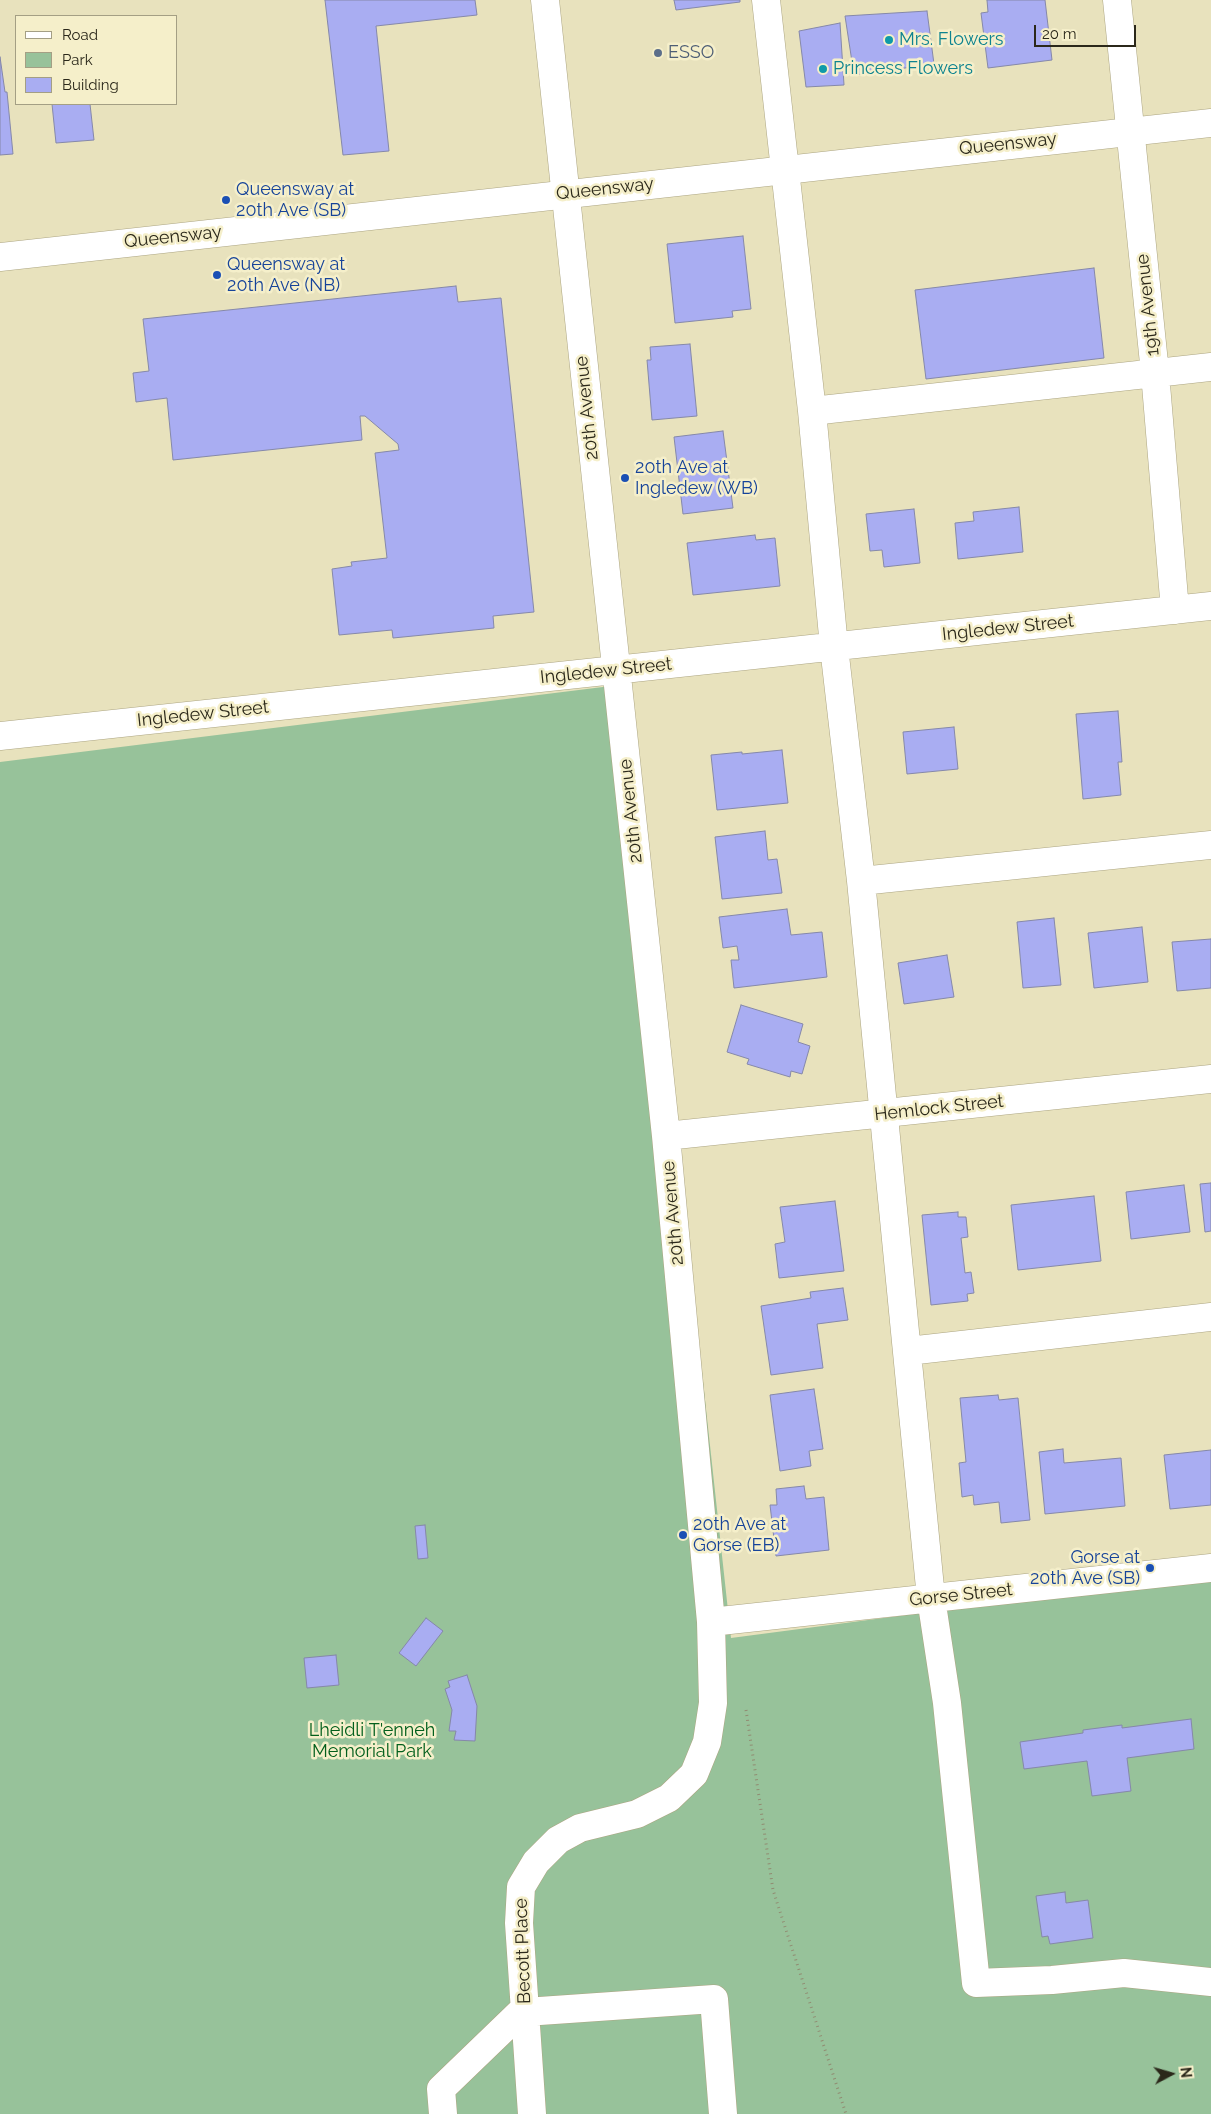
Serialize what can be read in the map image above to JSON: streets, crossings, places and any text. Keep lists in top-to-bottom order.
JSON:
{
  "streets": {
    "street": [
      "Queensway",
      "19th Avenue",
      "20th Avenue",
      "Ingledew Street",
      "Hemlock Street",
      "Gorse Street",
      "Becott Place"
    ]
  },
  "crossings": [
    ["Queensway", "19th Avenue"],
    ["Queensway", "20th Avenue"],
    ["19th Avenue", "Ingledew Street"],
    ["20th Avenue", "Ingledew Street"],
    ["20th Avenue", "Hemlock Street"],
    ["20th Avenue", "Gorse Street"],
    ["20th Avenue", "Becott Place"],
    ["Gorse Street", "Becott Place"]
  ],
  "parks": ["Lheidli T'enneh Memorial Park"],
  "places": [
    "Mrs. Flowers",
    "ESSO",
    "Princess Flowers",
    "Queensway at 20th Ave (SB)",
    "Queensway at 20th Ave (NB)",
    "20th Ave at Ingledew (WB)",
    "20th Ave at Gorse (EB)",
    "Gorse at 20th Ave (SB)"
  ],
  "legend": ["Road", "Park", "Building"],
  "scale_bar": "20 m",
  "north": "right"
}
